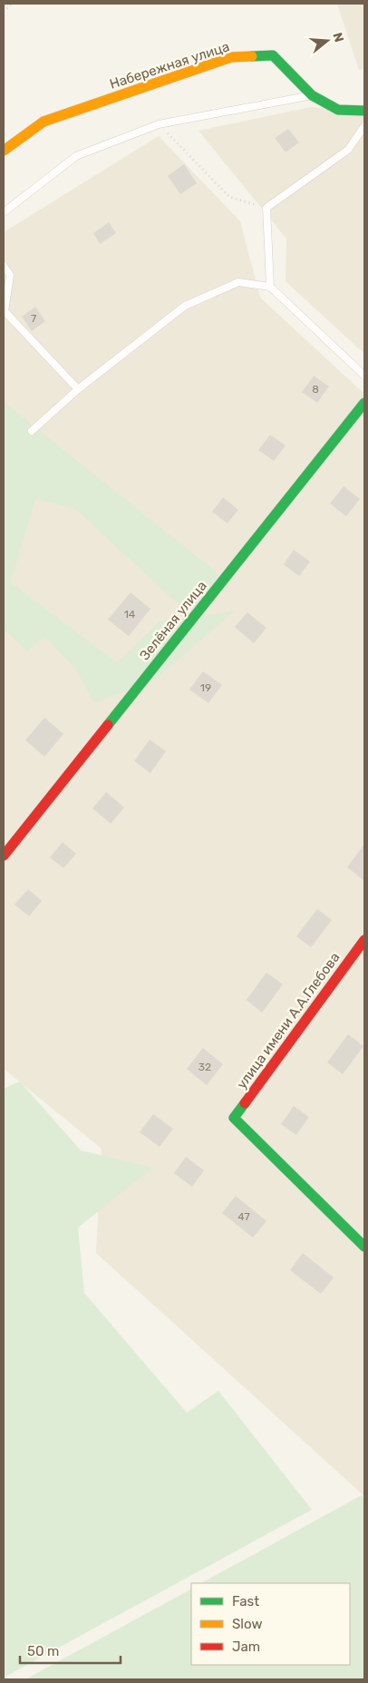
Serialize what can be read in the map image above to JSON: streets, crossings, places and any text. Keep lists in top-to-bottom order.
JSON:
{
  "streets": {
    "street": ["Набережная улица", "Зелёная улица", "улица имени А.А.Глебова"]
  },
  "house_numbers": [
    "7",
    "8",
    "14",
    "19",
    "32",
    "47"
  ],
  "legend": ["Fast", "Slow", "Jam"],
  "scale_bar": "50 m",
  "north": "right"
}
